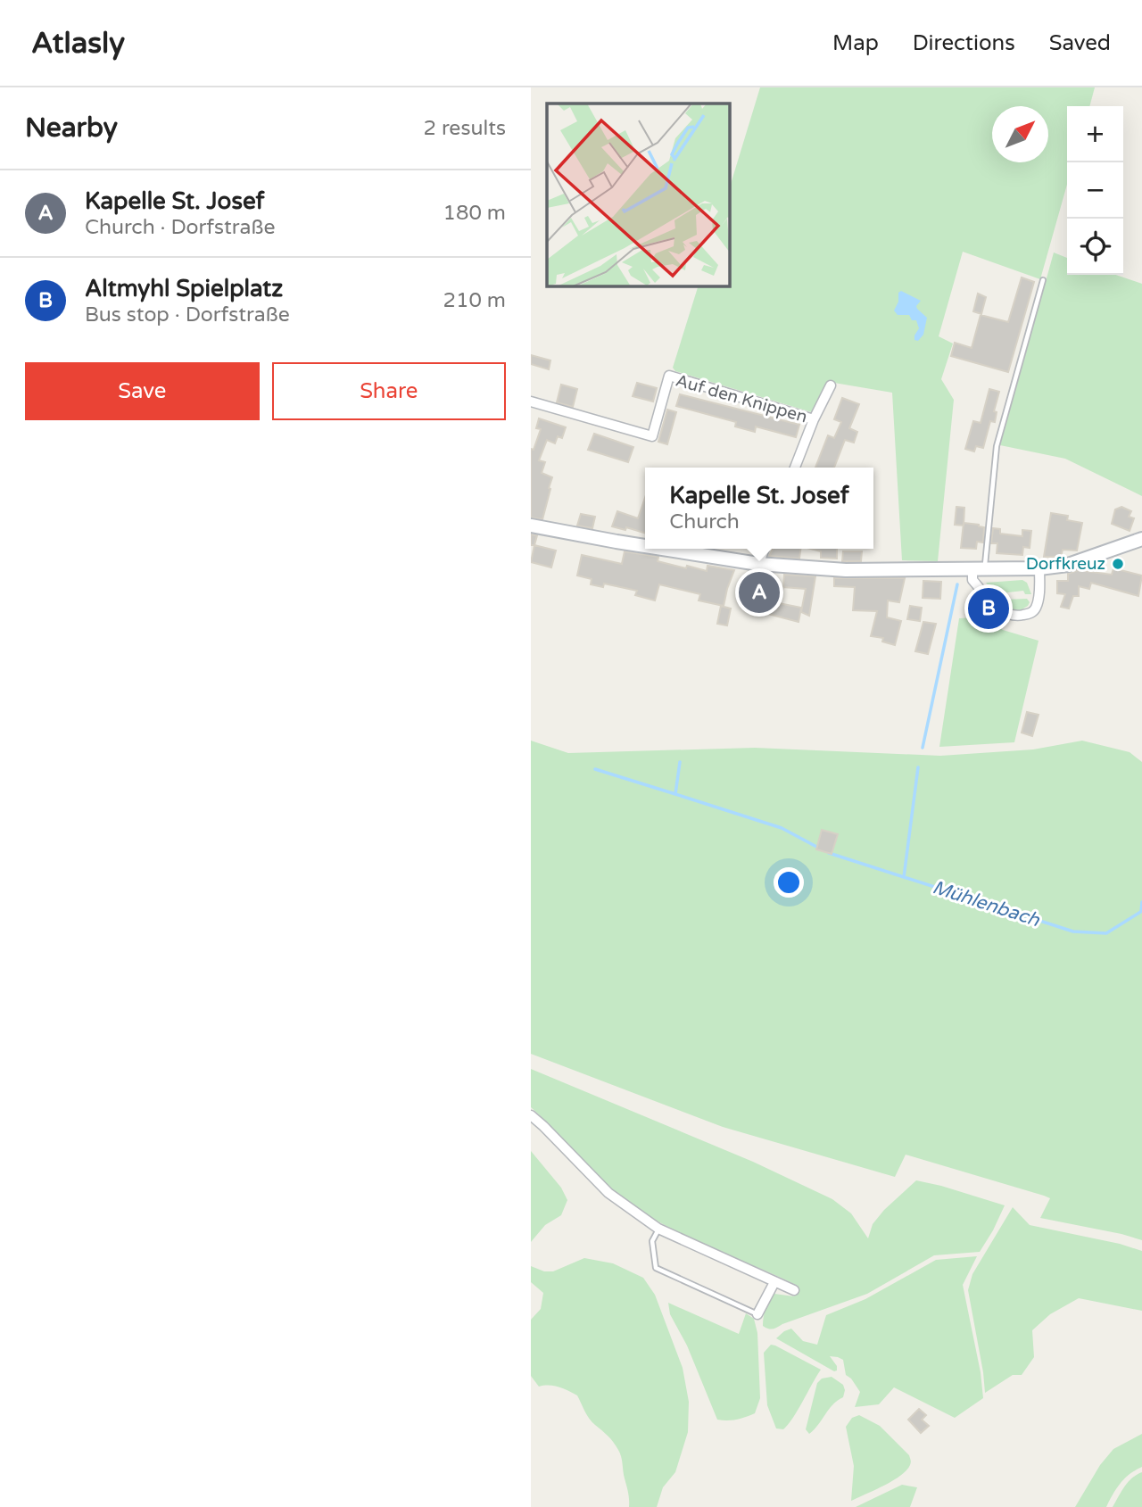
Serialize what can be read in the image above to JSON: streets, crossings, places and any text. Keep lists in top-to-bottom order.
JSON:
{
  "streets": {
    "street": ["Auf den Knippen"]
  },
  "water": ["Mühlenbach"],
  "places": ["Dorfkreuz"],
  "north": "top right",
  "page": {
    "header": "Atlasly",
    "nav": ["Map", "Directions", "Saved"],
    "heading": ["Nearby", "2 results"],
    "map_buttons": ["+", "−"],
    "list": [
      {
        "mark": "A",
        "name": "Kapelle St. Josef",
        "note": "Church · Dorfstraße",
        "value": "180 m"
      },
      {
        "mark": "B",
        "name": "Altmyhl Spielplatz",
        "note": "Bus stop · Dorfstraße",
        "value": "210 m"
      }
    ],
    "buttons": ["Save", "Share"],
    "popup": ["Kapelle St. Josef", "Church"],
    "pins": ["A", "B"]
  }
}
